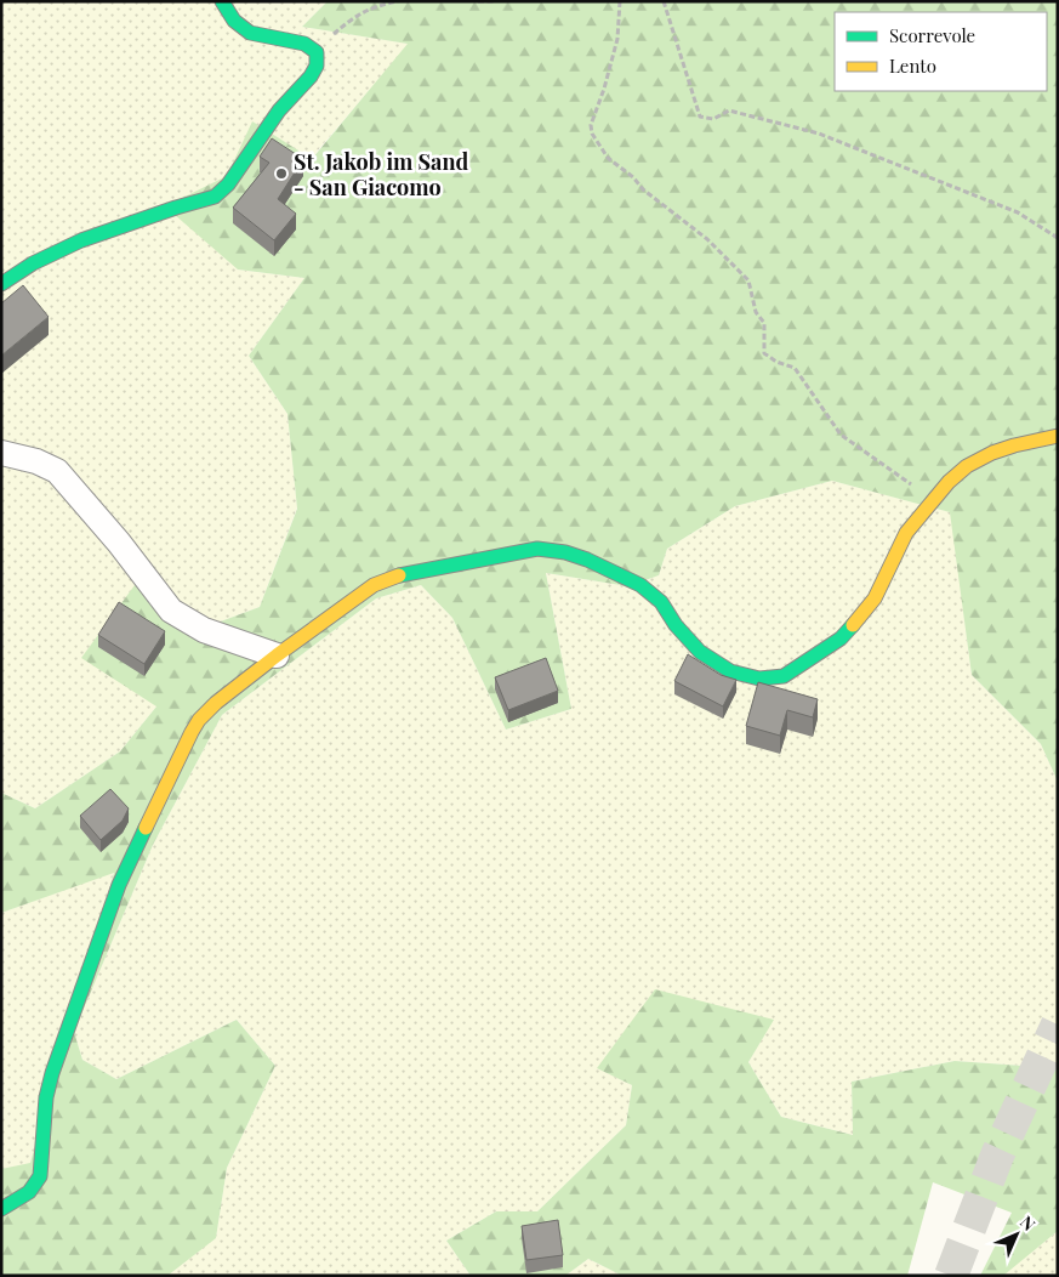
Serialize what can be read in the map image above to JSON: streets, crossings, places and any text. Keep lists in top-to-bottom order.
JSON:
{
  "places": ["St. Jakob im Sand - San Giacomo"],
  "legend": ["Scorrevole", "Lento"],
  "north": "top right"
}
